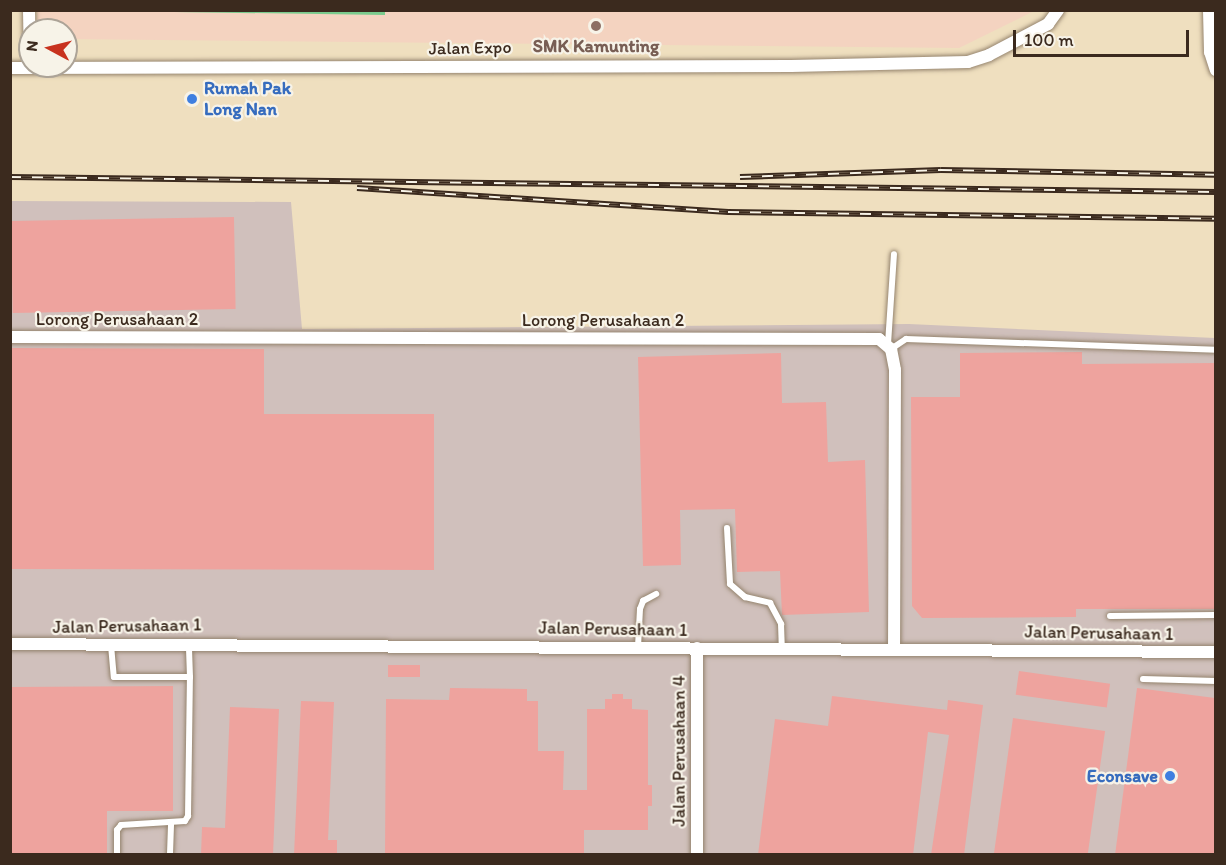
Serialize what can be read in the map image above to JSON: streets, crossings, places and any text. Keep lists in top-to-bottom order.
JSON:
{
  "streets": {
    "street": [
      "Jalan Expo",
      "Lorong Perusahaan 2",
      "Jalan Perusahaan 1",
      "Jalan Perusahaan 4"
    ]
  },
  "crossings": [
    ["Jalan Perusahaan 1", "Jalan Perusahaan 4"]
  ],
  "places": ["SMK Kamunting", "Rumah Pak Long Nan", "Econsave"],
  "scale_bar": "100 m",
  "north": "left"
}
